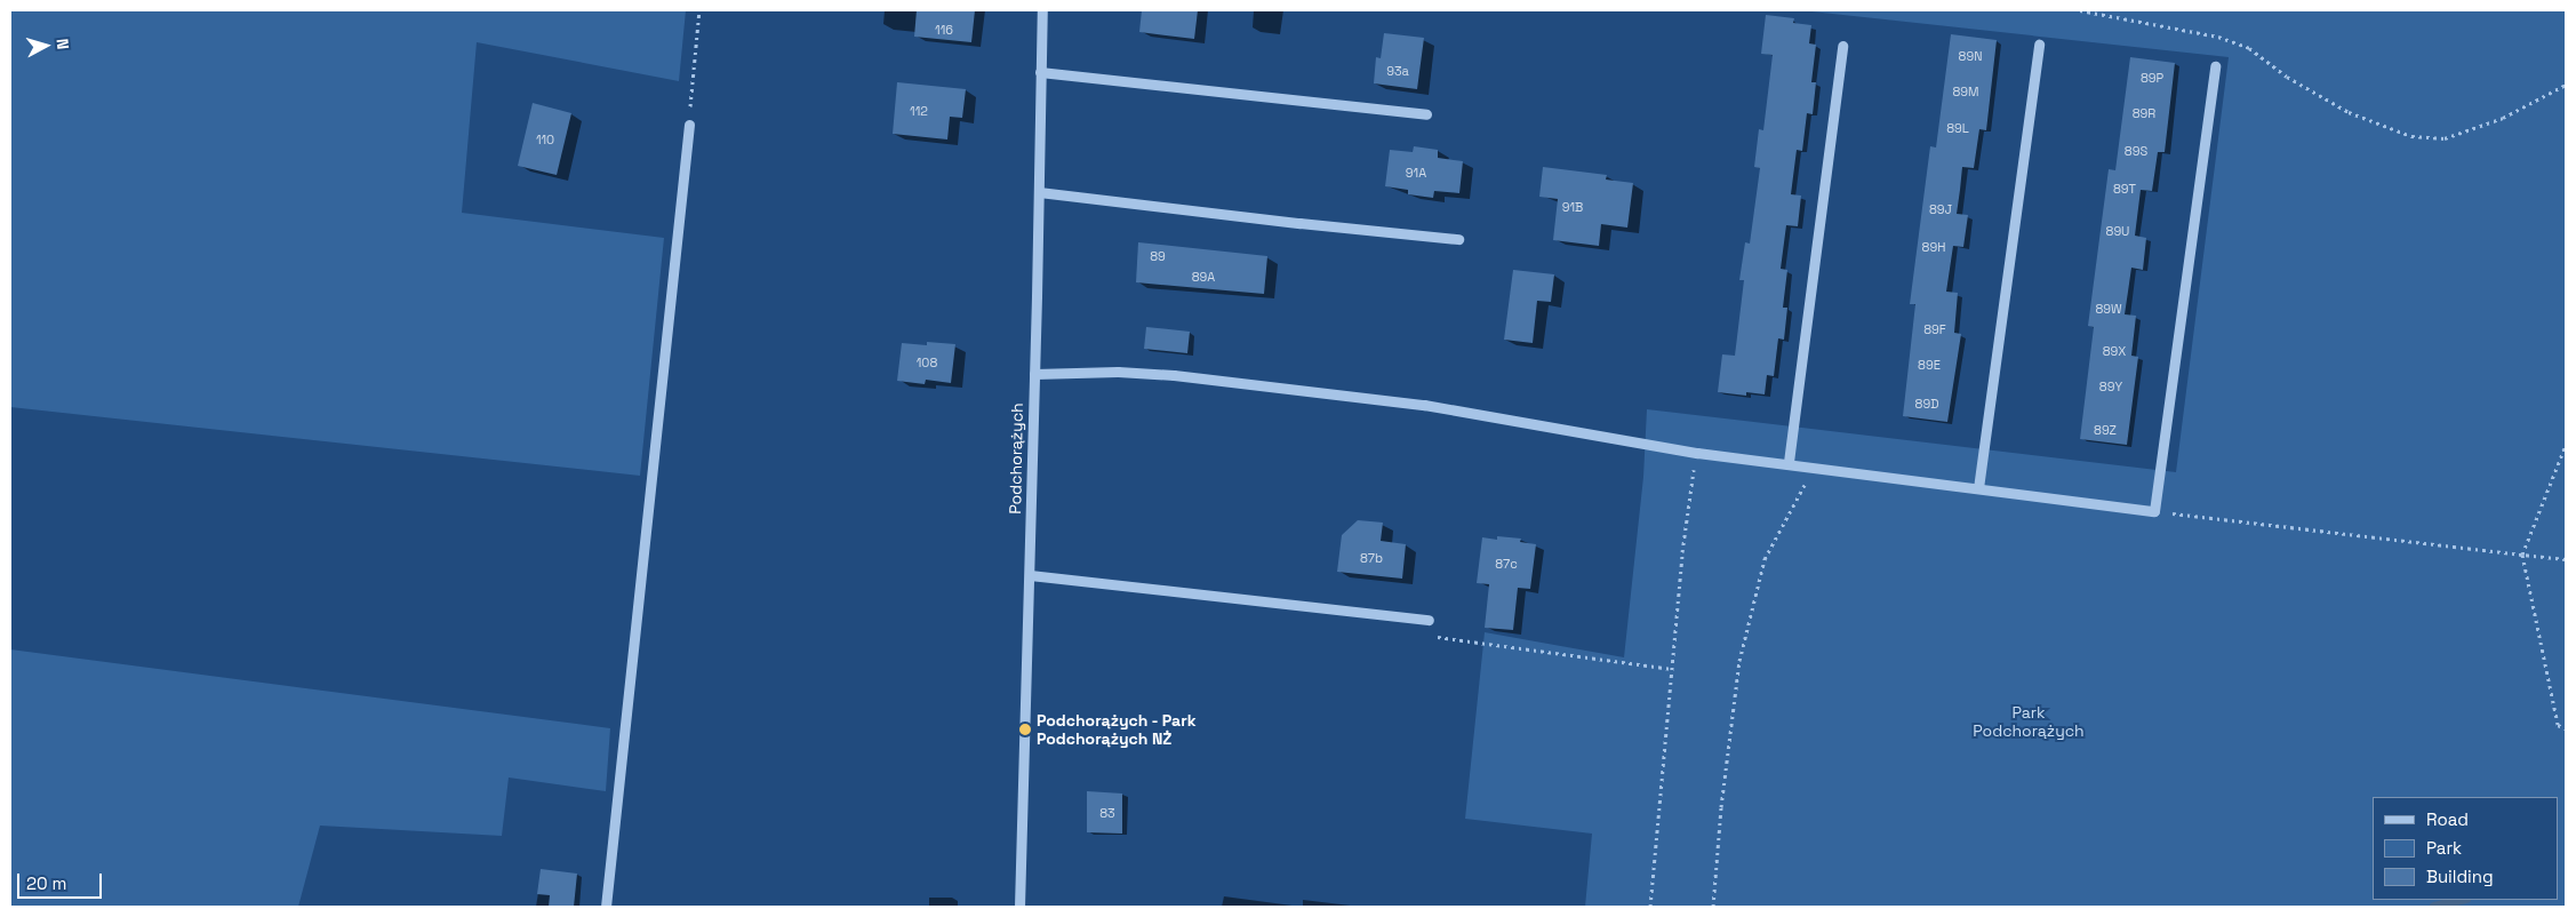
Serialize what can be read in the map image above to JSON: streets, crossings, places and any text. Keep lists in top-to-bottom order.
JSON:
{
  "streets": {
    "street": ["Podchorążych"]
  },
  "parks": ["Park Podchorążych"],
  "places": ["Podchorążych - Park Podchorążych NŻ"],
  "house_numbers": [
    "116",
    "89N",
    "93a",
    "89P",
    "89M",
    "112",
    "89R",
    "89L",
    "110",
    "89S",
    "91A",
    "89T",
    "91B",
    "89J",
    "89U",
    "89H",
    "89",
    "89A",
    "89W",
    "89F",
    "89X",
    "108",
    "89E",
    "89Y",
    "89D",
    "89Z",
    "87b",
    "87c",
    "83"
  ],
  "legend": ["Road", "Park", "Building"],
  "scale_bar": "20 m",
  "north": "right"
}
